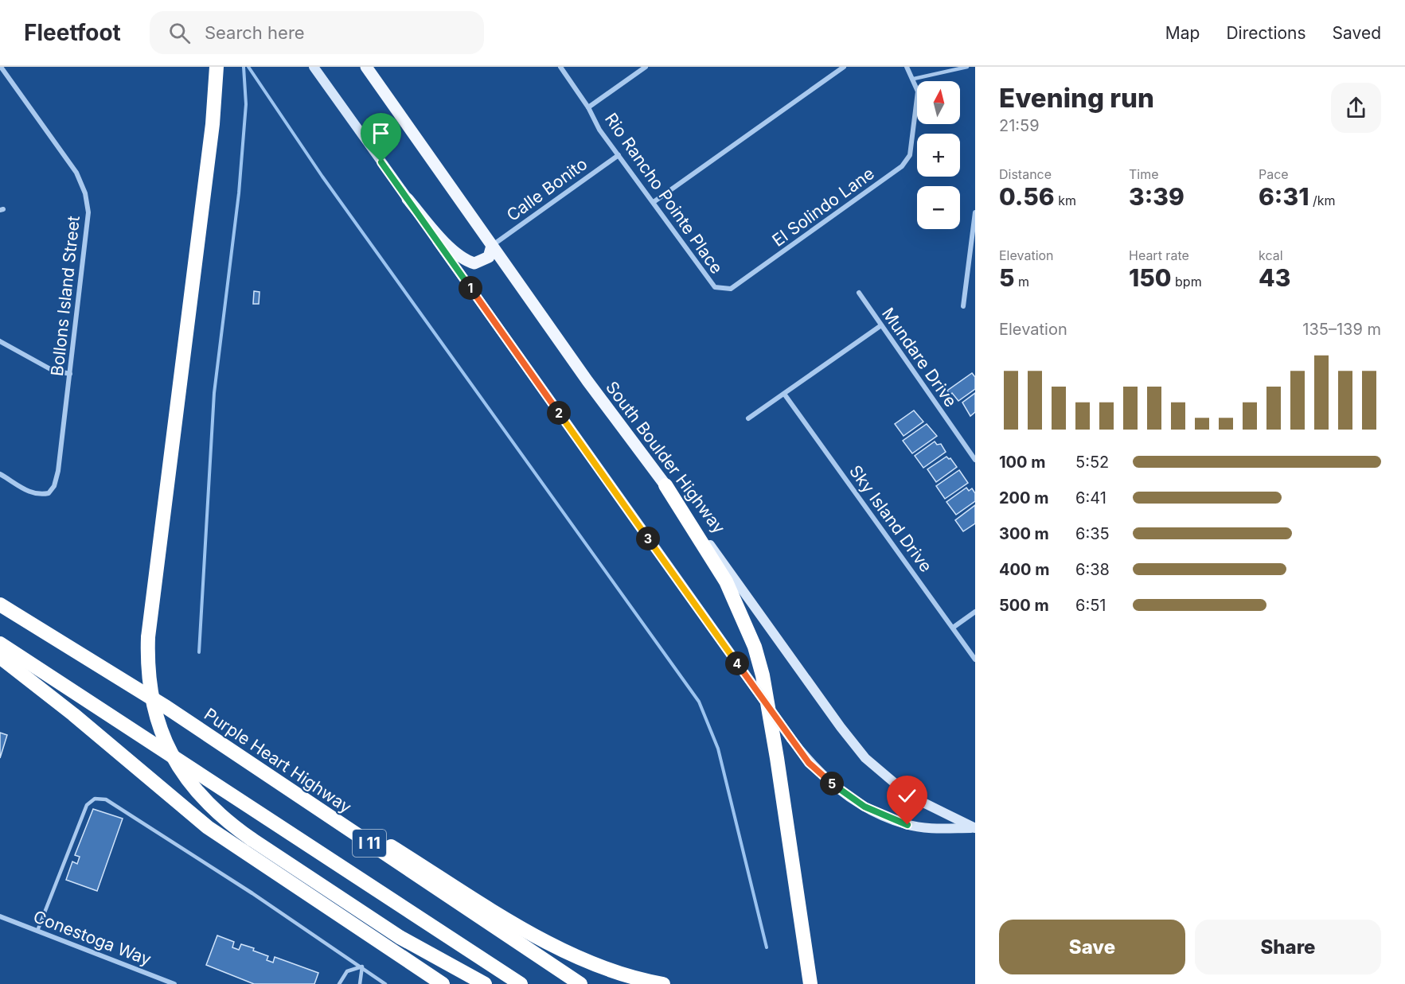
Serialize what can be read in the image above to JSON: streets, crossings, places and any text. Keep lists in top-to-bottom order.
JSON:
{
  "streets": {
    "highway": ["Purple Heart Highway", "I 11"],
    "main road": ["South Boulder Highway"],
    "street": [
      "Calle Bonito",
      "Rio Rancho Pointe Place",
      "El Solindo Lane",
      "Bollons Island Street",
      "Mundare Drive",
      "Sky Island Drive",
      "Conestoga Way"
    ]
  },
  "crossings": [
    ["Calle Bonito", "Rio Rancho Pointe Place"],
    ["Calle Bonito", "South Boulder Highway"],
    ["Rio Rancho Pointe Place", "El Solindo Lane"]
  ],
  "north": "top",
  "page": {
    "header": "Fleetfoot",
    "search": "Search here",
    "nav": ["Map", "Directions", "Saved"],
    "heading": ["Evening run", "21:59"],
    "map_buttons": ["+", "−"],
    "stats": [
      ["Distance", "0.56 km"],
      ["Time", "3:39"],
      ["Pace", "6:31 /km"],
      ["Elevation", "5 m"],
      ["Heart rate", "150 bpm"],
      ["kcal", "43"]
    ],
    "pins": [
      "1",
      "2",
      "3",
      "4",
      "5"
    ],
    "chart": ["Elevation", "135–139 m"],
    "list": [
      {
        "name": "100 m",
        "note": "5:52"
      },
      {
        "name": "200 m",
        "note": "6:41"
      },
      {
        "name": "300 m",
        "note": "6:35"
      },
      {
        "name": "400 m",
        "note": "6:38"
      },
      {
        "name": "500 m",
        "note": "6:51"
      }
    ],
    "buttons": ["Save", "Share"]
  }
}
